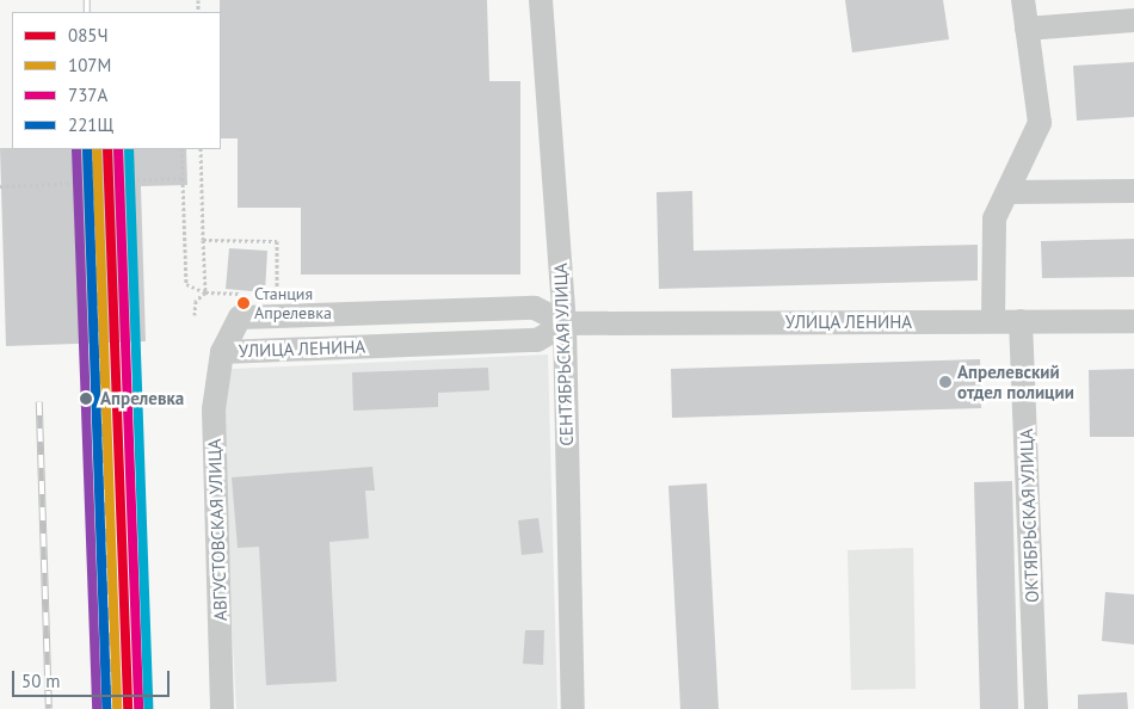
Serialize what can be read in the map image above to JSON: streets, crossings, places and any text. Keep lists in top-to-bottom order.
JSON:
{
  "streets": {
    "street": [
      "УЛИЦА ЛЕНИНА",
      "СЕНТЯБРЬСКАЯ УЛИЦА",
      "ОКТЯБРЬСКАЯ УЛИЦА",
      "АВГУСТОВСКАЯ УЛИЦА"
    ]
  },
  "crossings": [
    ["УЛИЦА ЛЕНИНА", "СЕНТЯБРЬСКАЯ УЛИЦА"],
    ["УЛИЦА ЛЕНИНА", "ОКТЯБРЬСКАЯ УЛИЦА"],
    ["УЛИЦА ЛЕНИНА", "АВГУСТОВСКАЯ УЛИЦА"]
  ],
  "places": ["Станция Апрелевка", "Апрелевский отдел полиции", "Апрелевка"],
  "lines": [
    "transit line 085Ч",
    "transit line 107М",
    "transit line 737А",
    "transit line 221Щ"
  ],
  "legend": [
    "085Ч",
    "107М",
    "737А",
    "221Щ"
  ],
  "scale_bar": "50 m"
}
